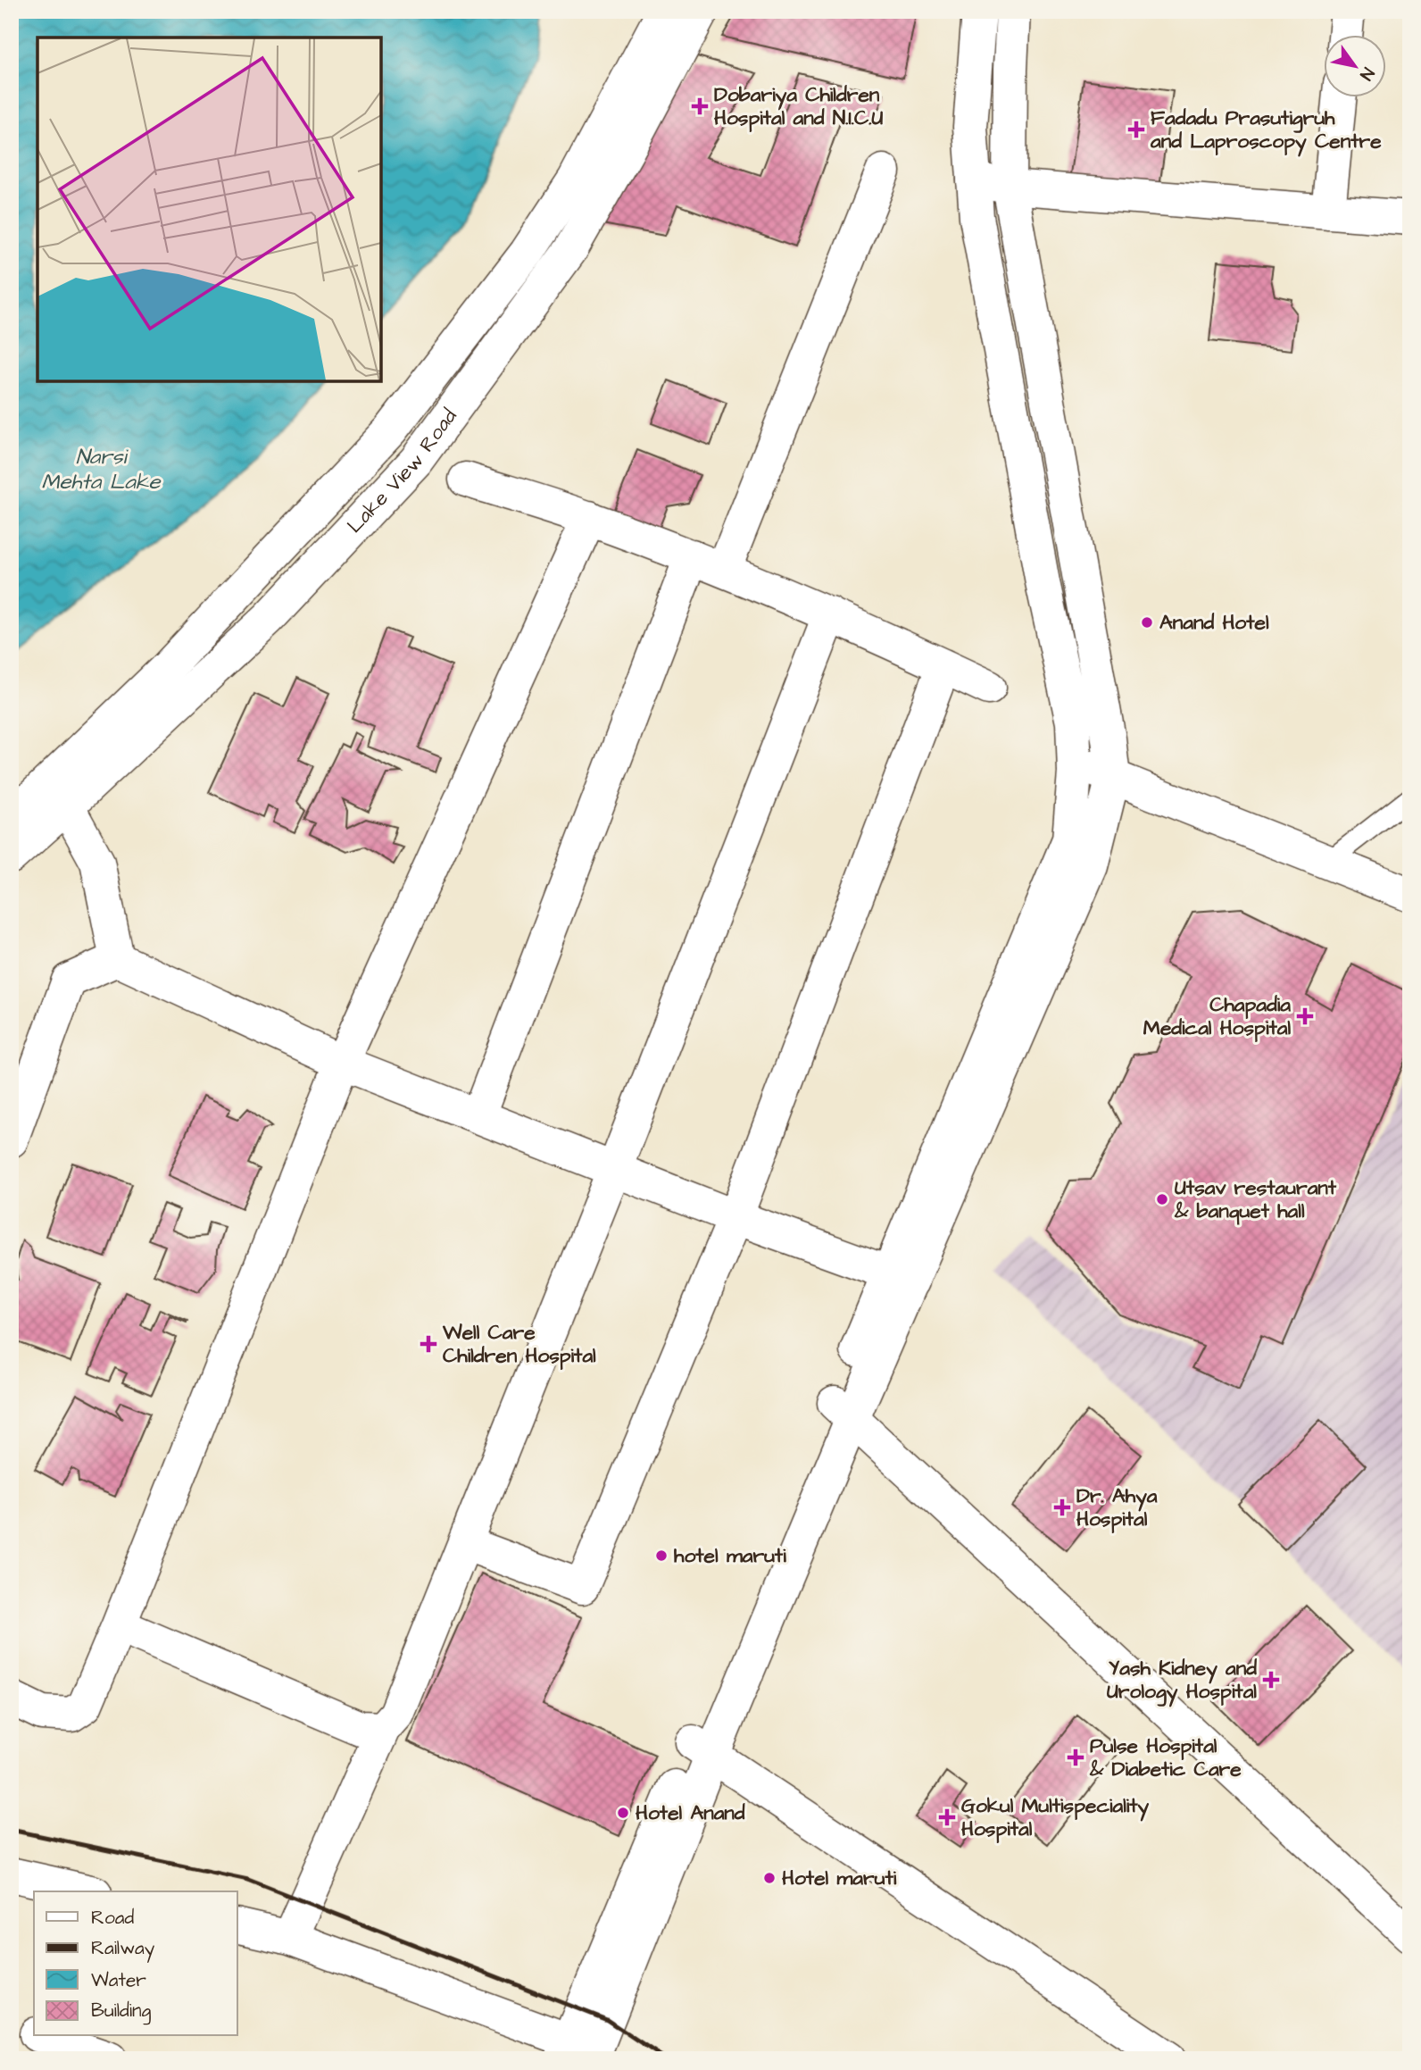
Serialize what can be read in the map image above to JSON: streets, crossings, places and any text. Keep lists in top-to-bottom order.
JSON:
{
  "streets": {
    "street": ["Lake View Road"]
  },
  "water": ["Narsi Mehta Lake"],
  "places": {
    "health": [
      "Dobariya Children Hospital and N.I.C.U",
      "Fadadu Prasutigruh and Laproscopy Centre",
      "Chapadia Medical Hospital",
      "Well Care Children Hospital",
      "Dr. Ahya Hospital",
      "Yash Kidney and Urology Hospital",
      "Pulse Hospital & Diabetic Care",
      "Gokul Multispeciality Hospital"
    ],
    "other": [
      "Anand Hotel",
      "Utsav restaurant & banquet hall",
      "hotel maruti",
      "Hotel Anand",
      "Hotel maruti"
    ]
  },
  "legend": [
    "Road",
    "Railway",
    "Water",
    "Building"
  ],
  "north": "bottom right"
}
